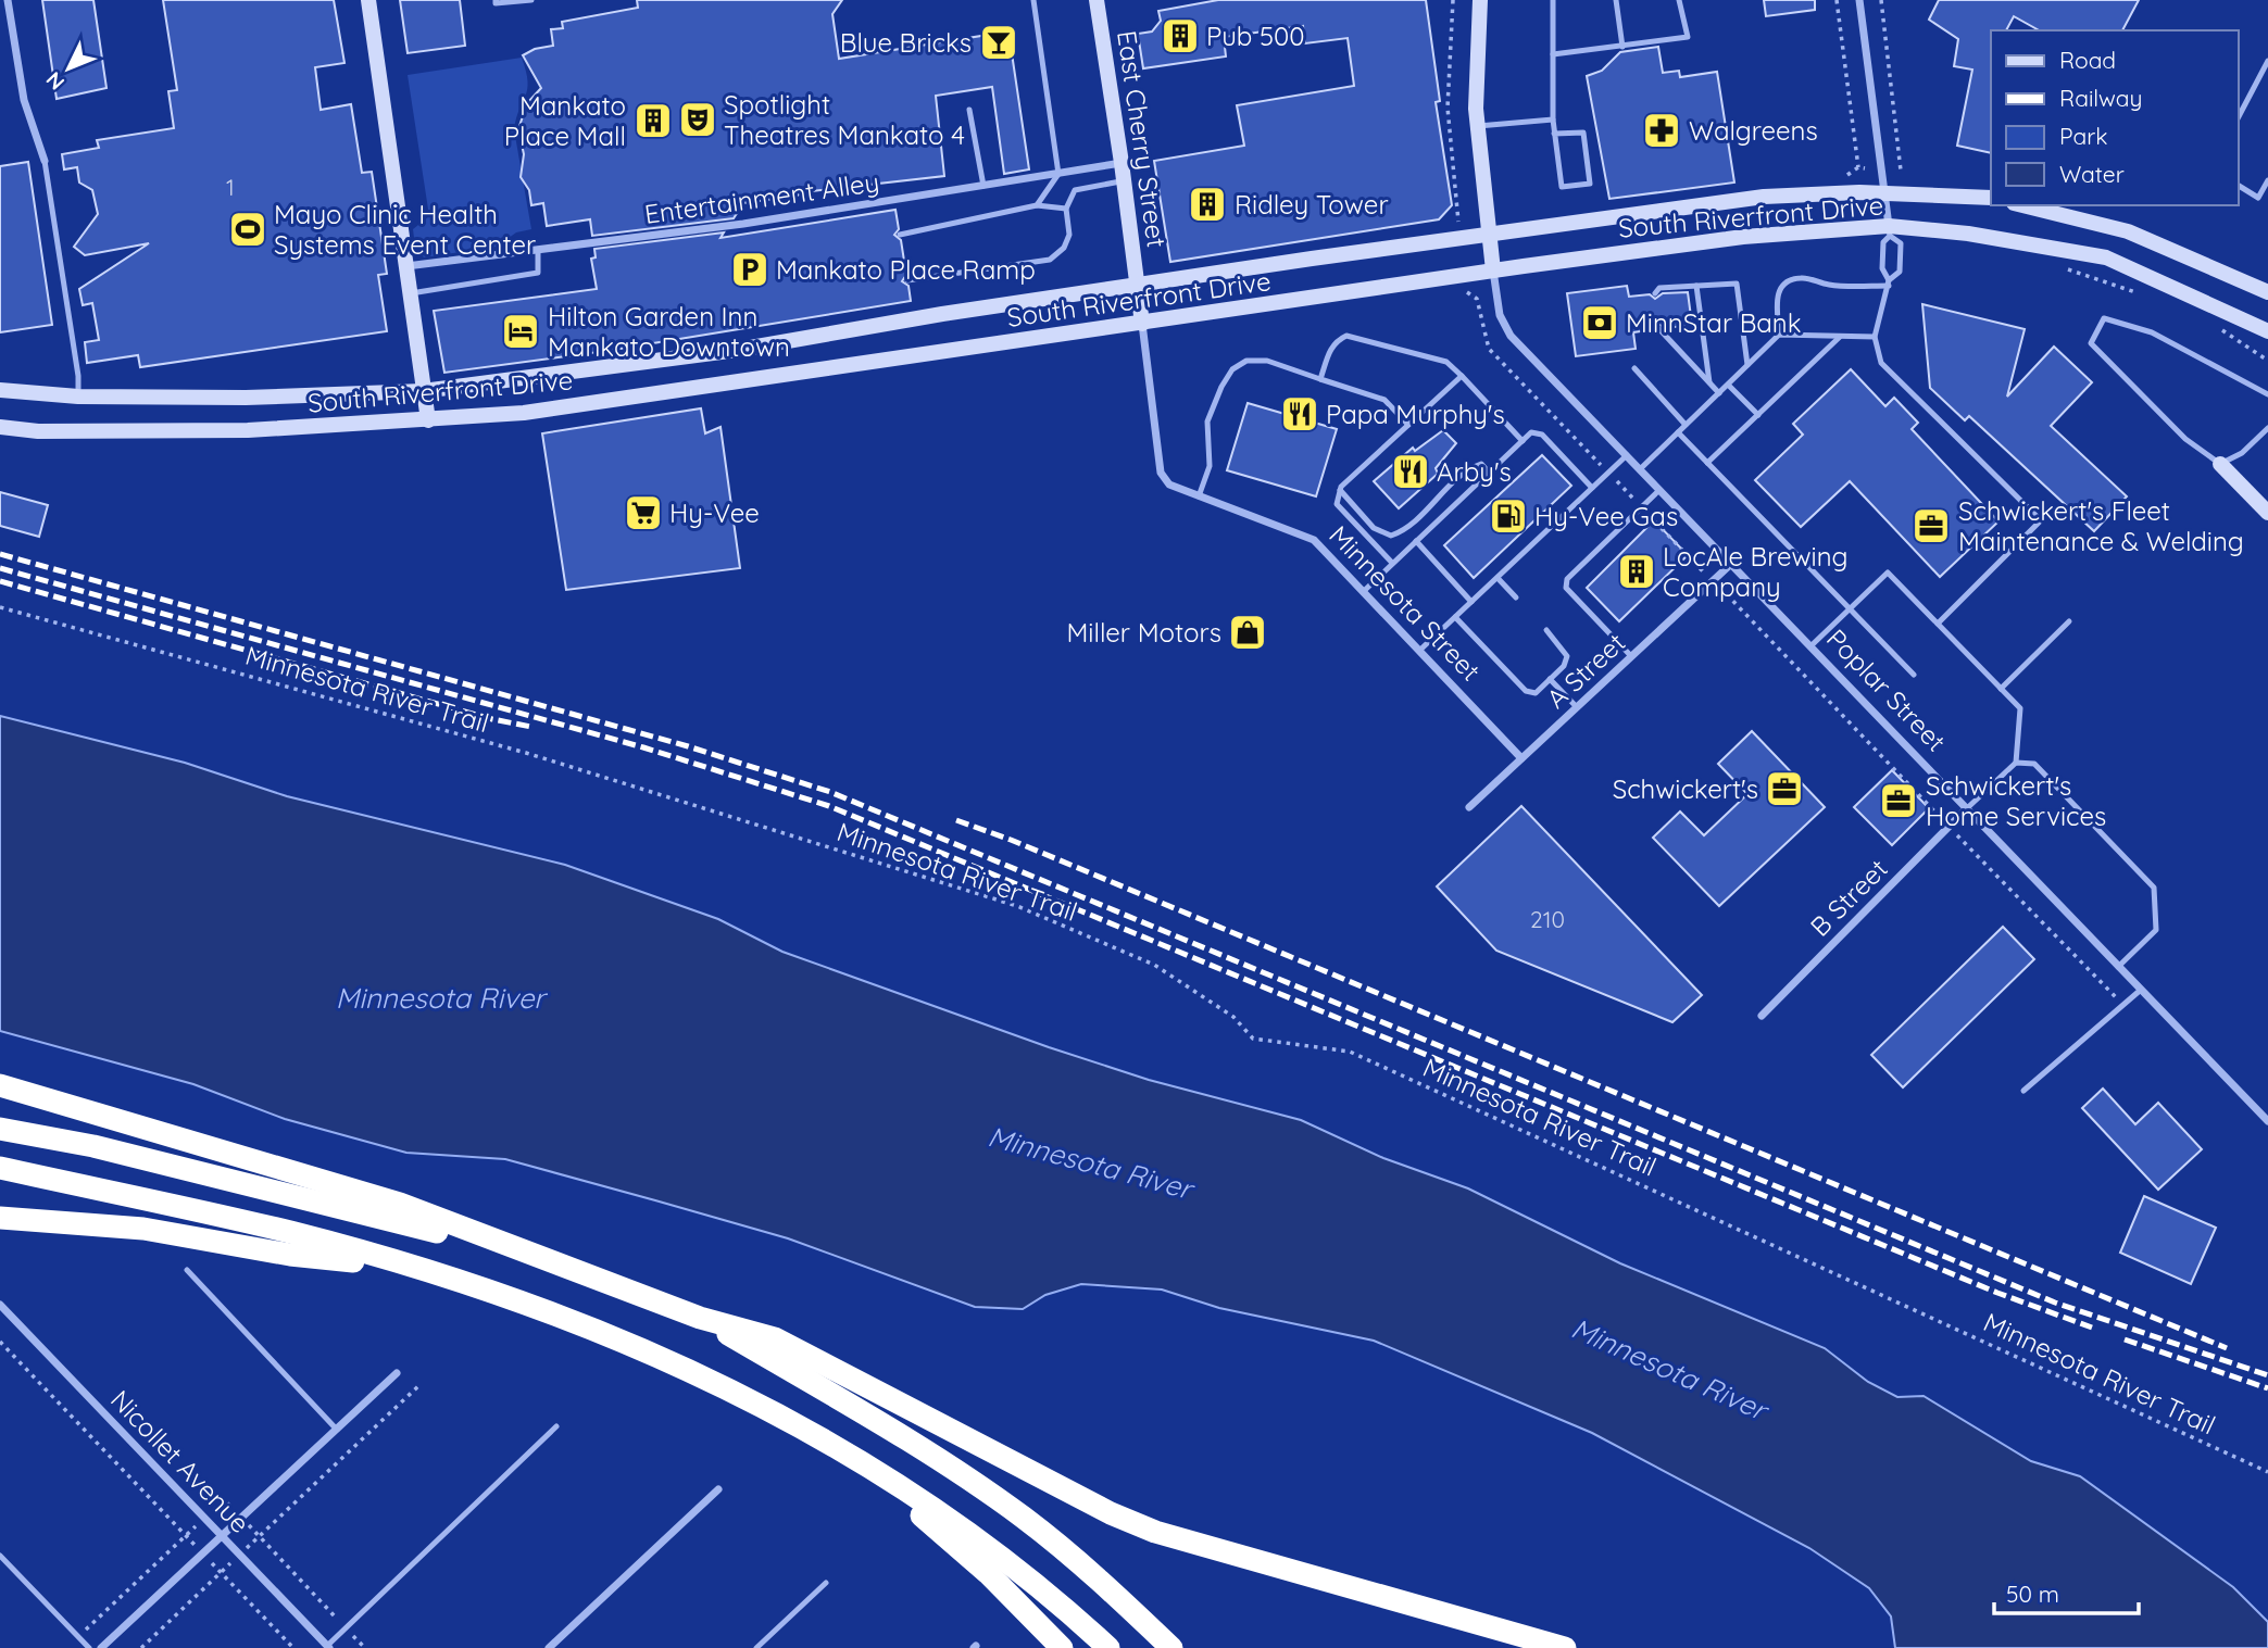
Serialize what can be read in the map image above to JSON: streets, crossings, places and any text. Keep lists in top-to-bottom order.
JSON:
{
  "streets": {
    "main road": [
      "East Cherry Street",
      "South Riverfront Drive",
      "Minnesota Street",
      "Poplar Street"
    ],
    "street": [
      "Entertainment Alley",
      "A Street",
      "B Street",
      "Nicollet Avenue"
    ],
    "path": ["Minnesota River Trail"]
  },
  "crossings": [
    ["East Cherry Street", "Entertainment Alley"],
    ["East Cherry Street", "South Riverfront Drive"],
    ["East Cherry Street", "Minnesota Street"],
    ["South Riverfront Drive", "Minnesota Street"],
    ["South Riverfront Drive", "Poplar Street"],
    ["Minnesota Street", "A Street"],
    ["A Street", "Poplar Street"],
    ["Poplar Street", "B Street"]
  ],
  "water": ["Minnesota River"],
  "places": {
    "building": [
      "Pub 500",
      "Mankato Place Mall",
      "Ridley Tower",
      "LocAle Brewing Company"
    ],
    "bar": ["Blue Bricks"],
    "theatre": ["Spotlight Theatres Mankato 4"],
    "pharmacy": ["Walgreens"],
    "sports": ["Mayo Clinic Health Systems Event Center"],
    "parking": ["Mankato Place Ramp"],
    "bank": ["MinnStar Bank"],
    "hotel": ["Hilton Garden Inn Mankato Downtown"],
    "restaurant": ["Papa Murphy's", "Arby's"],
    "supermarket": ["Hy-Vee"],
    "fuel station": ["Hy-Vee Gas"],
    "office": ["Schwickert's Fleet Maintenance & Welding", "Schwickert's", "Schwickert's Home Services"],
    "shop": ["Miller Motors"]
  },
  "house_numbers": ["1", "210"],
  "legend": [
    "Road",
    "Railway",
    "Park",
    "Water"
  ],
  "scale_bar": "50 m",
  "north": "bottom left"
}
